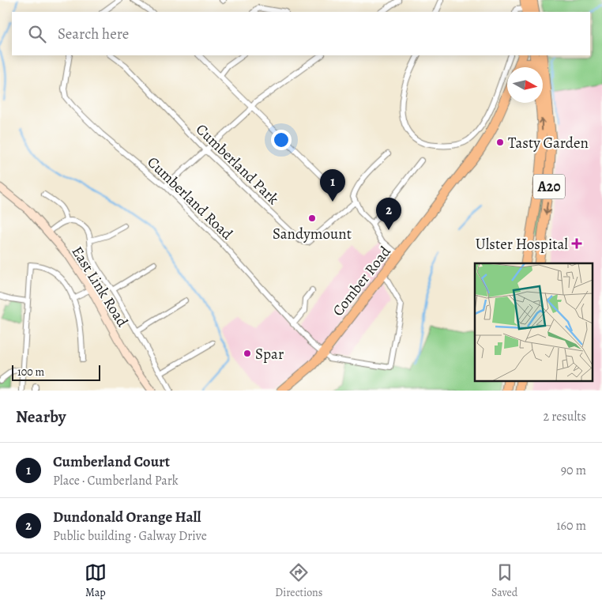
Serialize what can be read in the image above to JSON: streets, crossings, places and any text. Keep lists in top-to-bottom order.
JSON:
{
  "streets": {
    "highway": ["A20", "Comber Road"],
    "street": ["Cumberland Park", "Cumberland Road", "East Link Road"]
  },
  "crossings": [
    ["Cumberland Road", "Comber Road"]
  ],
  "places": {
    "other": ["Tasty Garden", "Sandymount", "Spar"],
    "health": ["Ulster Hospital"]
  },
  "scale_bar": "100 m",
  "north": "right",
  "page": {
    "search": "Search here",
    "pins": ["1", "2"],
    "scale": "100 m",
    "heading": ["Nearby", "2 results"],
    "list": [
      {
        "mark": "1",
        "name": "Cumberland Court",
        "note": "Place · Cumberland Park",
        "value": "90 m"
      },
      {
        "mark": "2",
        "name": "Dundonald Orange Hall",
        "note": "Public building · Galway Drive",
        "value": "160 m"
      }
    ],
    "nav": ["Map", "Directions", "Saved"]
  }
}
